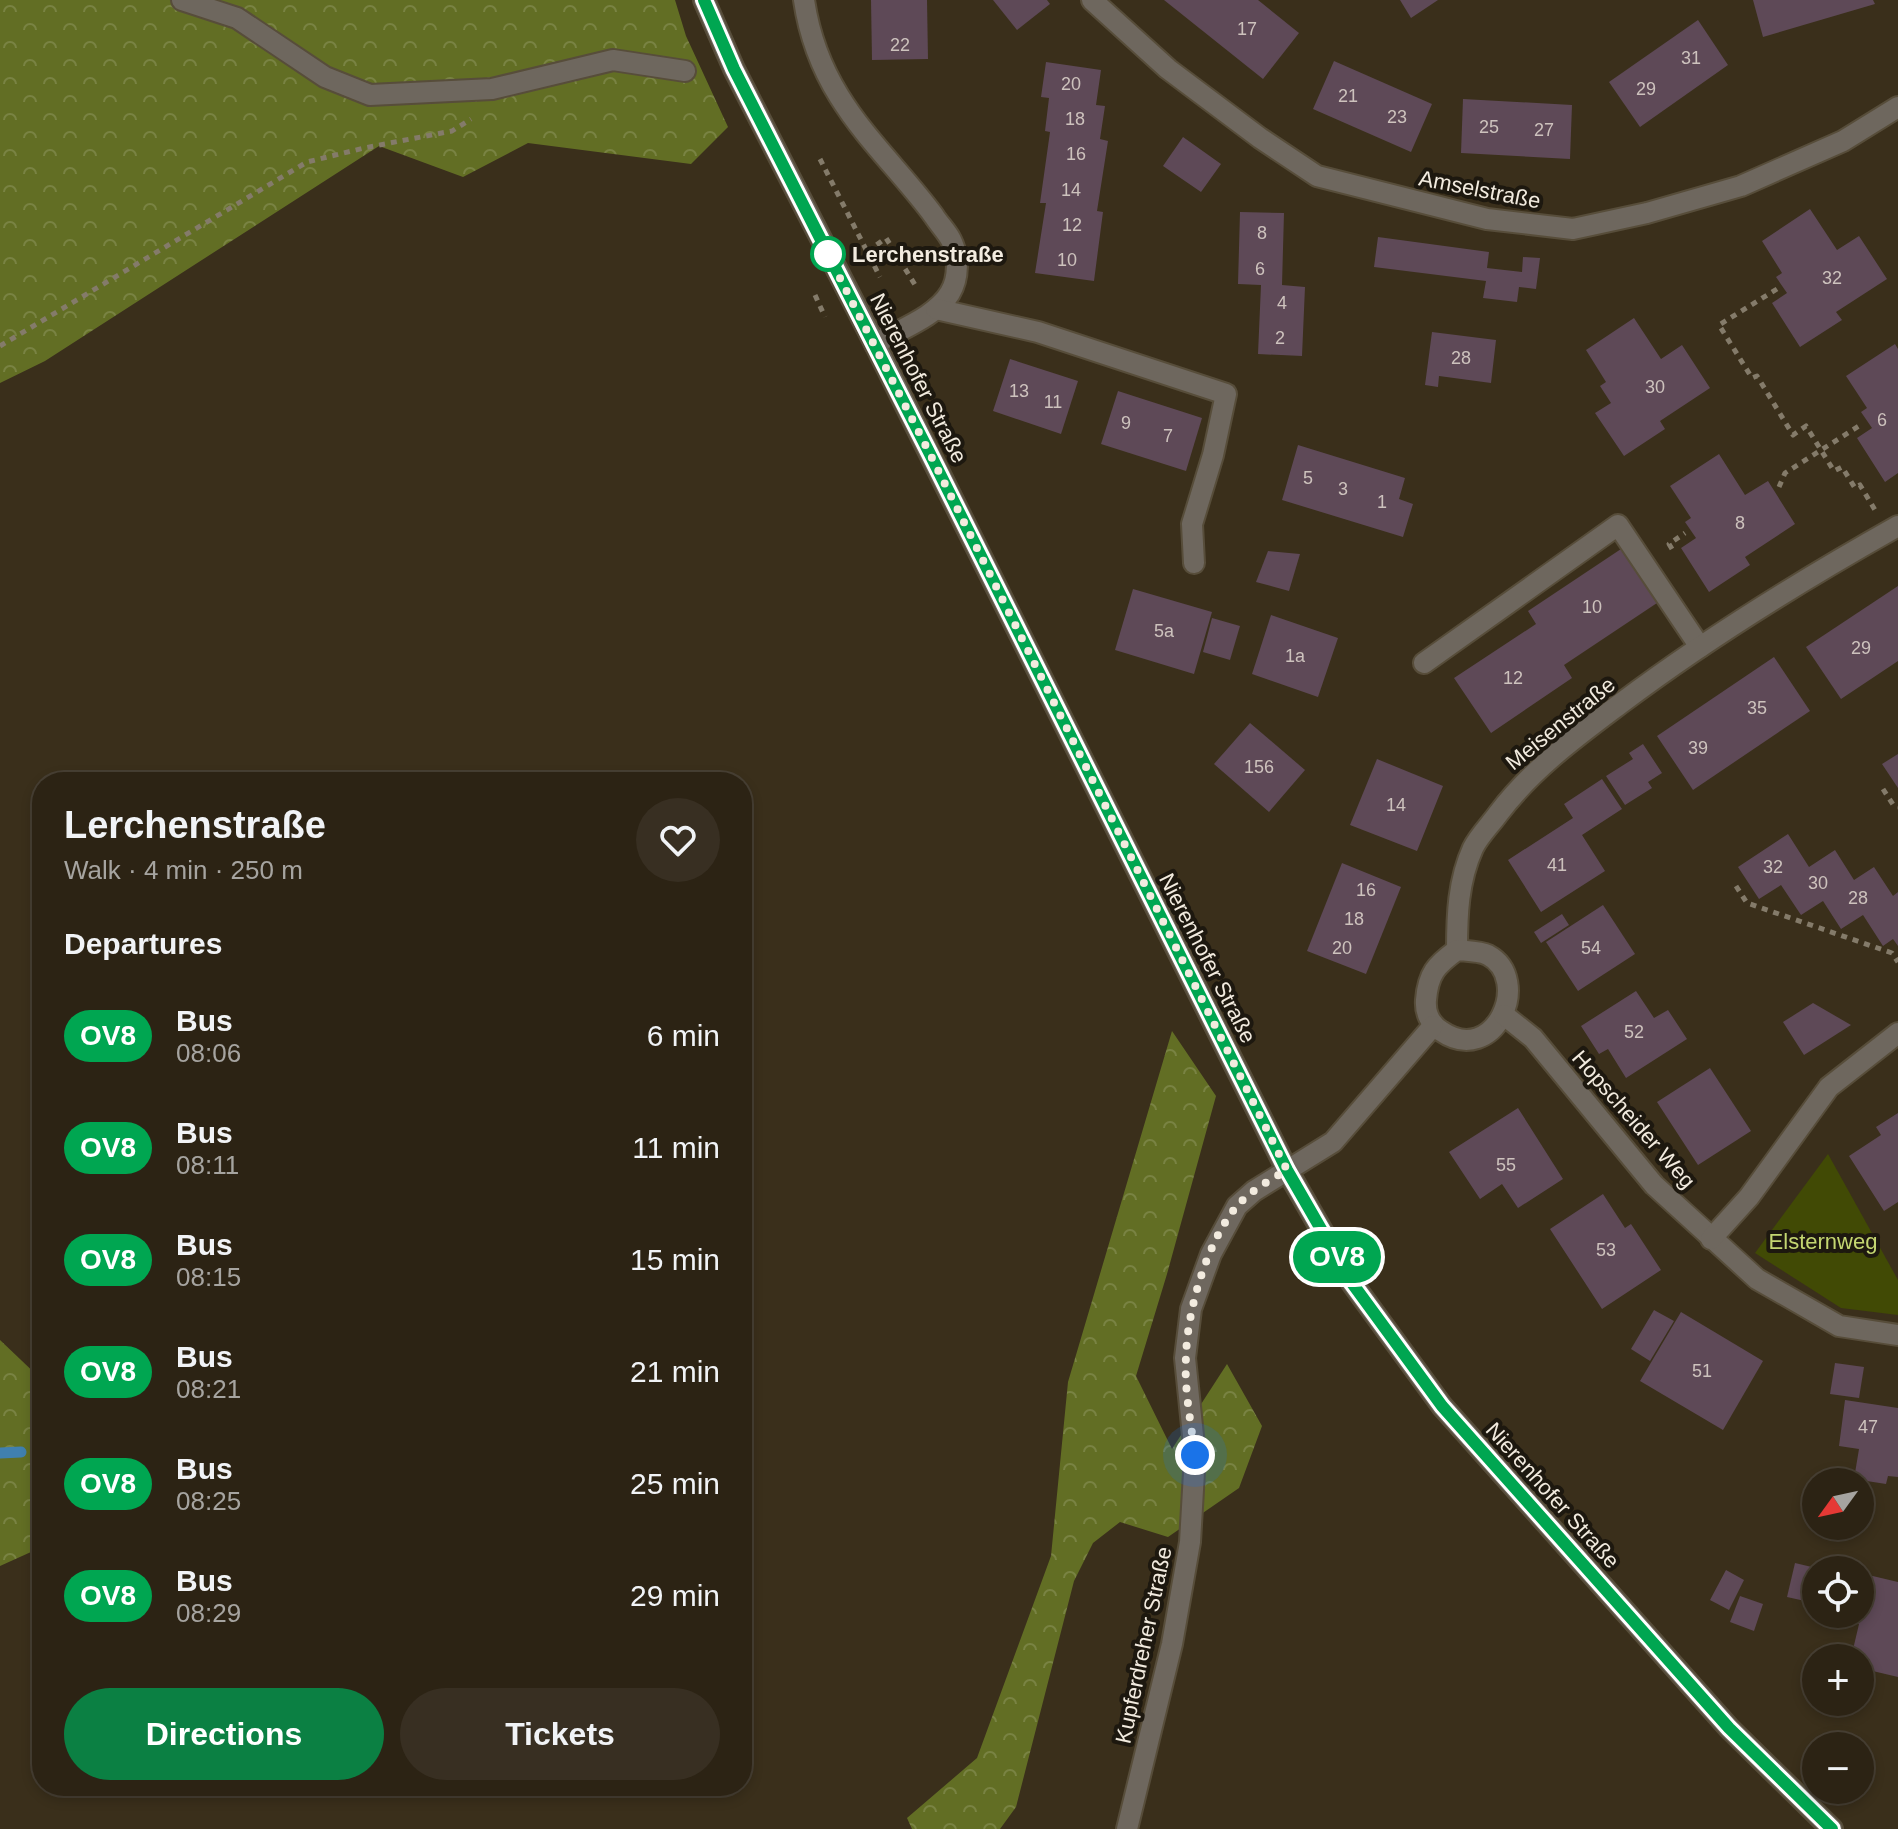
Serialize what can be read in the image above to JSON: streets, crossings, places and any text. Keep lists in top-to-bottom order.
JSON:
{
  "streets": {
    "street": [
      "Amselstraße",
      "Nierenhofer Straße",
      "Meisenstraße",
      "Hopscheider Weg",
      "Kupferdreher Straße"
    ]
  },
  "crossings": [
    ["Nierenhofer Straße", "Kupferdreher Straße"],
    ["Meisenstraße", "Hopscheider Weg"]
  ],
  "parks": ["Elsternweg"],
  "places": ["Lerchenstraße"],
  "lines": ["bus line OV8"],
  "house_numbers": [
    "17",
    "22",
    "31",
    "20",
    "29",
    "21",
    "23",
    "18",
    "25",
    "27",
    "16",
    "14",
    "12",
    "8",
    "10",
    "6",
    "32",
    "4",
    "2",
    "28",
    "30",
    "13",
    "11",
    "6",
    "9",
    "7",
    "5",
    "3",
    "1",
    "8",
    "10",
    "5a",
    "29",
    "1a",
    "12",
    "35",
    "39",
    "156",
    "14",
    "41",
    "32",
    "30",
    "16",
    "28",
    "18",
    "20",
    "54",
    "52",
    "55",
    "53",
    "51",
    "47"
  ],
  "north": "bottom left",
  "page": {
    "on_map": "OV8",
    "heading": [
      ["Lerchenstraße", "Walk · 4 min · 250 m"],
      "Departures"
    ],
    "list": [
      {
        "mark": "OV8",
        "name": "Bus",
        "note": "08:06",
        "value": "6 min"
      },
      {
        "mark": "OV8",
        "name": "Bus",
        "note": "08:11",
        "value": "11 min"
      },
      {
        "mark": "OV8",
        "name": "Bus",
        "note": "08:15",
        "value": "15 min"
      },
      {
        "mark": "OV8",
        "name": "Bus",
        "note": "08:21",
        "value": "21 min"
      },
      {
        "mark": "OV8",
        "name": "Bus",
        "note": "08:25",
        "value": "25 min"
      },
      {
        "mark": "OV8",
        "name": "Bus",
        "note": "08:29",
        "value": "29 min"
      }
    ],
    "map_buttons": ["+", "−"],
    "buttons": ["Directions", "Tickets"]
  }
}
